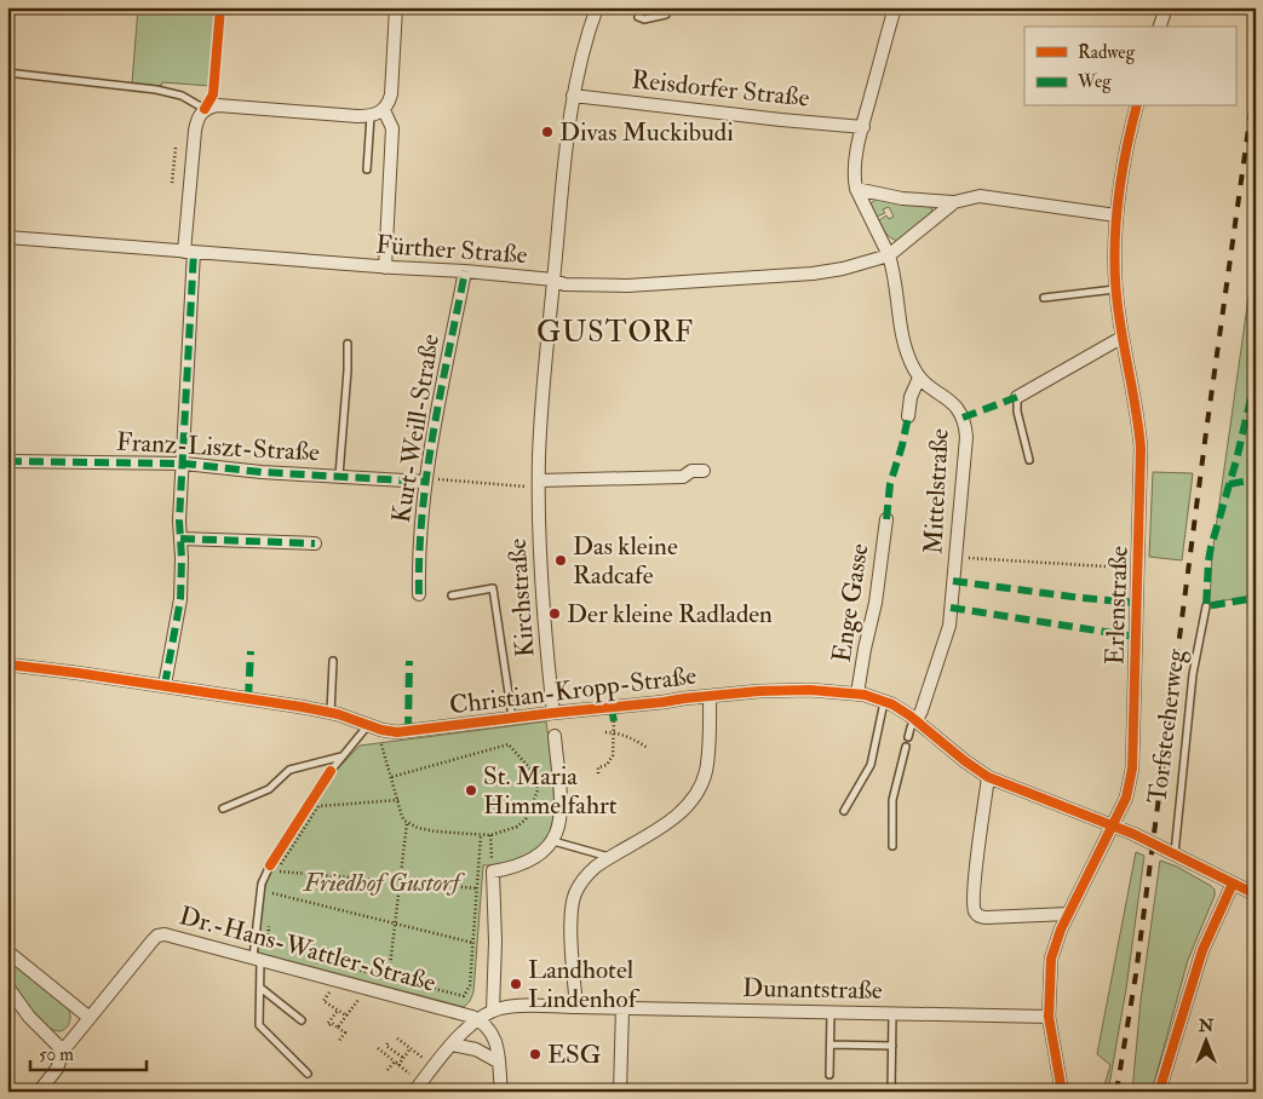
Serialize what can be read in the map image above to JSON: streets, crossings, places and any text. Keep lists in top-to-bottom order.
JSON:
{
  "streets": {
    "street": [
      "Reisdorfer Straße",
      "Fürther Straße",
      "Kurt-Weill-Straße",
      "Franz-Liszt-Straße",
      "Mittelstraße",
      "Kirchstraße",
      "Enge Gasse",
      "Erlenstraße",
      "Christian-Kropp-Straße",
      "Torfstecherweg",
      "Dr.-Hans-Wattler-Straße",
      "Dunantstraße"
    ]
  },
  "crossings": [
    ["Reisdorfer Straße", "Mittelstraße"],
    ["Reisdorfer Straße", "Kirchstraße"],
    ["Fürther Straße", "Kurt-Weill-Straße"],
    ["Fürther Straße", "Mittelstraße"],
    ["Fürther Straße", "Kirchstraße"],
    ["Kurt-Weill-Straße", "Franz-Liszt-Straße"],
    ["Mittelstraße", "Christian-Kropp-Straße"],
    ["Kirchstraße", "Christian-Kropp-Straße"],
    ["Enge Gasse", "Christian-Kropp-Straße"],
    ["Erlenstraße", "Christian-Kropp-Straße"],
    ["Erlenstraße", "Torfstecherweg"],
    ["Erlenstraße", "Dunantstraße"],
    ["Christian-Kropp-Straße", "Torfstecherweg"]
  ],
  "districts": ["GUSTORF"],
  "parks": ["Friedhof Gustorf"],
  "places": [
    "Divas Muckibudi",
    "Das kleine Radcafe",
    "Der kleine Radladen",
    "St. Maria Himmelfahrt",
    "Landhotel Lindenhof",
    "ESG"
  ],
  "legend": ["Radweg", "Weg"],
  "scale_bar": "50 m",
  "north": "top"
}
